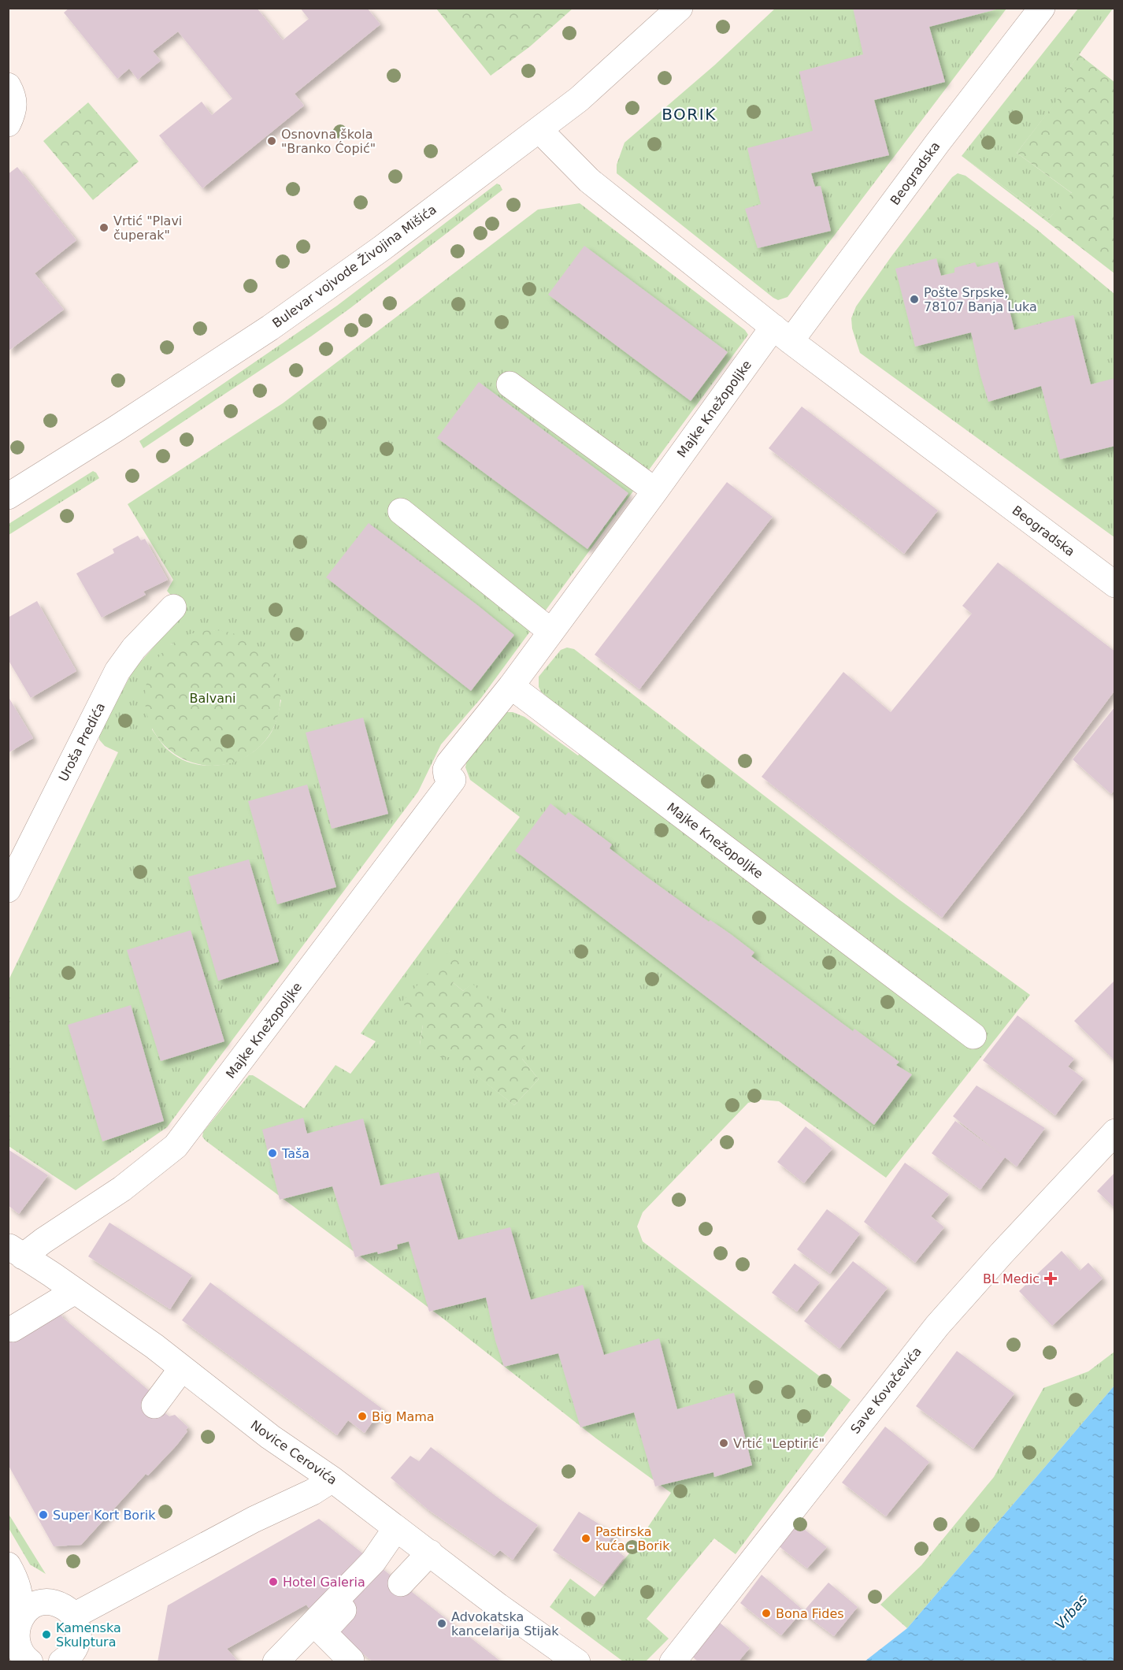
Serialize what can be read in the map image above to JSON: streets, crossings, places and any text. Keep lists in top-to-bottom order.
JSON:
{
  "streets": {
    "street": [
      "Beogradska",
      "Bulevar vojvode Živojina Mišića",
      "Majke Knežopoljke",
      "Uroša Predića",
      "Save Kovačevića",
      "Novice Cerovića"
    ]
  },
  "crossings": [
    ["Beogradska", "Bulevar vojvode Živojina Mišića"],
    ["Beogradska", "Majke Knežopoljke"],
    ["Majke Knežopoljke", "Novice Cerovića"]
  ],
  "districts": ["BORIK"],
  "water": ["Vrbas"],
  "parks": ["Balvani"],
  "places": {
    "other": [
      "Osnovna škola \"Branko Ćopić\"",
      "Vrtić \"Plavi čuperak\"",
      "Pošte Srpske, 78107 Banja Luka",
      "Taša",
      "Big Mama",
      "Vrtić \"Leptirić\"",
      "Super Kort Borik",
      "Pastirska kuća - Borik",
      "Hotel Galeria",
      "Bona Fides",
      "Advokatska kancelarija Stijak",
      "Kamenska Skulptura"
    ],
    "health": ["BL Medic"]
  }
}
